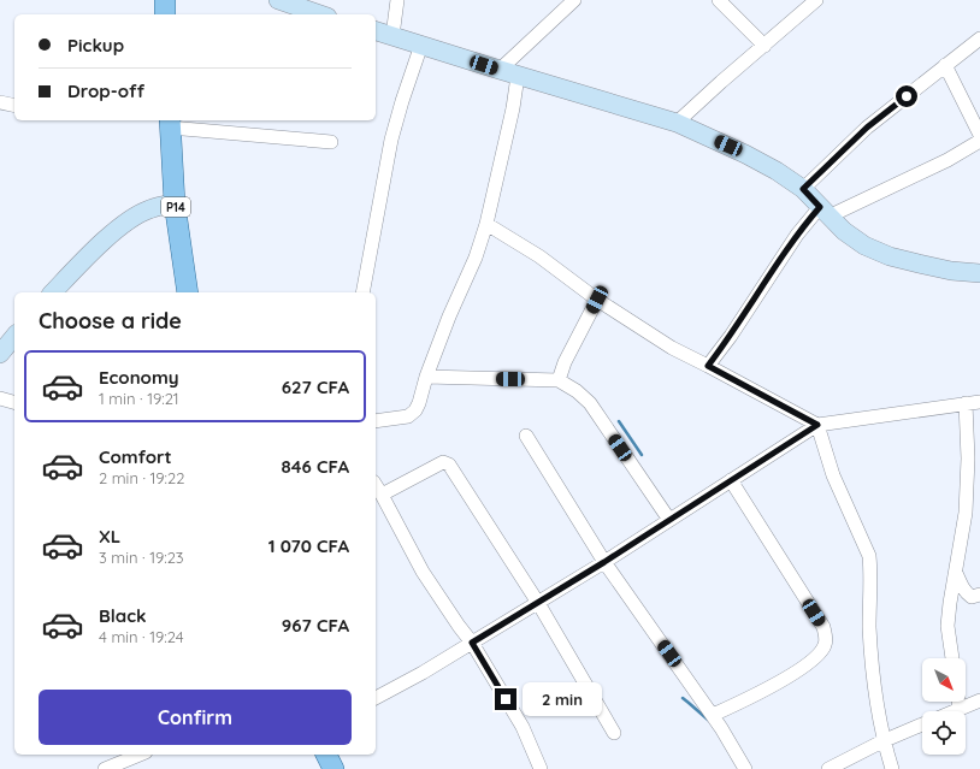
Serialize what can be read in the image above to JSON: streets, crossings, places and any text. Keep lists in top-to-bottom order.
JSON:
{
  "streets": {
    "main road": ["P14"]
  },
  "north": "bottom right",
  "page": {
    "banner": ["Pickup", "Drop-off"],
    "heading": "Choose a ride",
    "list": [
      {
        "name": "Economy",
        "note": "1 min · 19:21",
        "value": "627 CFA"
      },
      {
        "name": "Comfort",
        "note": "2 min · 19:22",
        "value": "846 CFA"
      },
      {
        "name": "XL",
        "note": "3 min · 19:23",
        "value": "1 070 CFA"
      },
      {
        "name": "Black",
        "note": "4 min · 19:24",
        "value": "967 CFA"
      }
    ],
    "buttons": "Confirm",
    "bubble": "2 min"
  }
}
